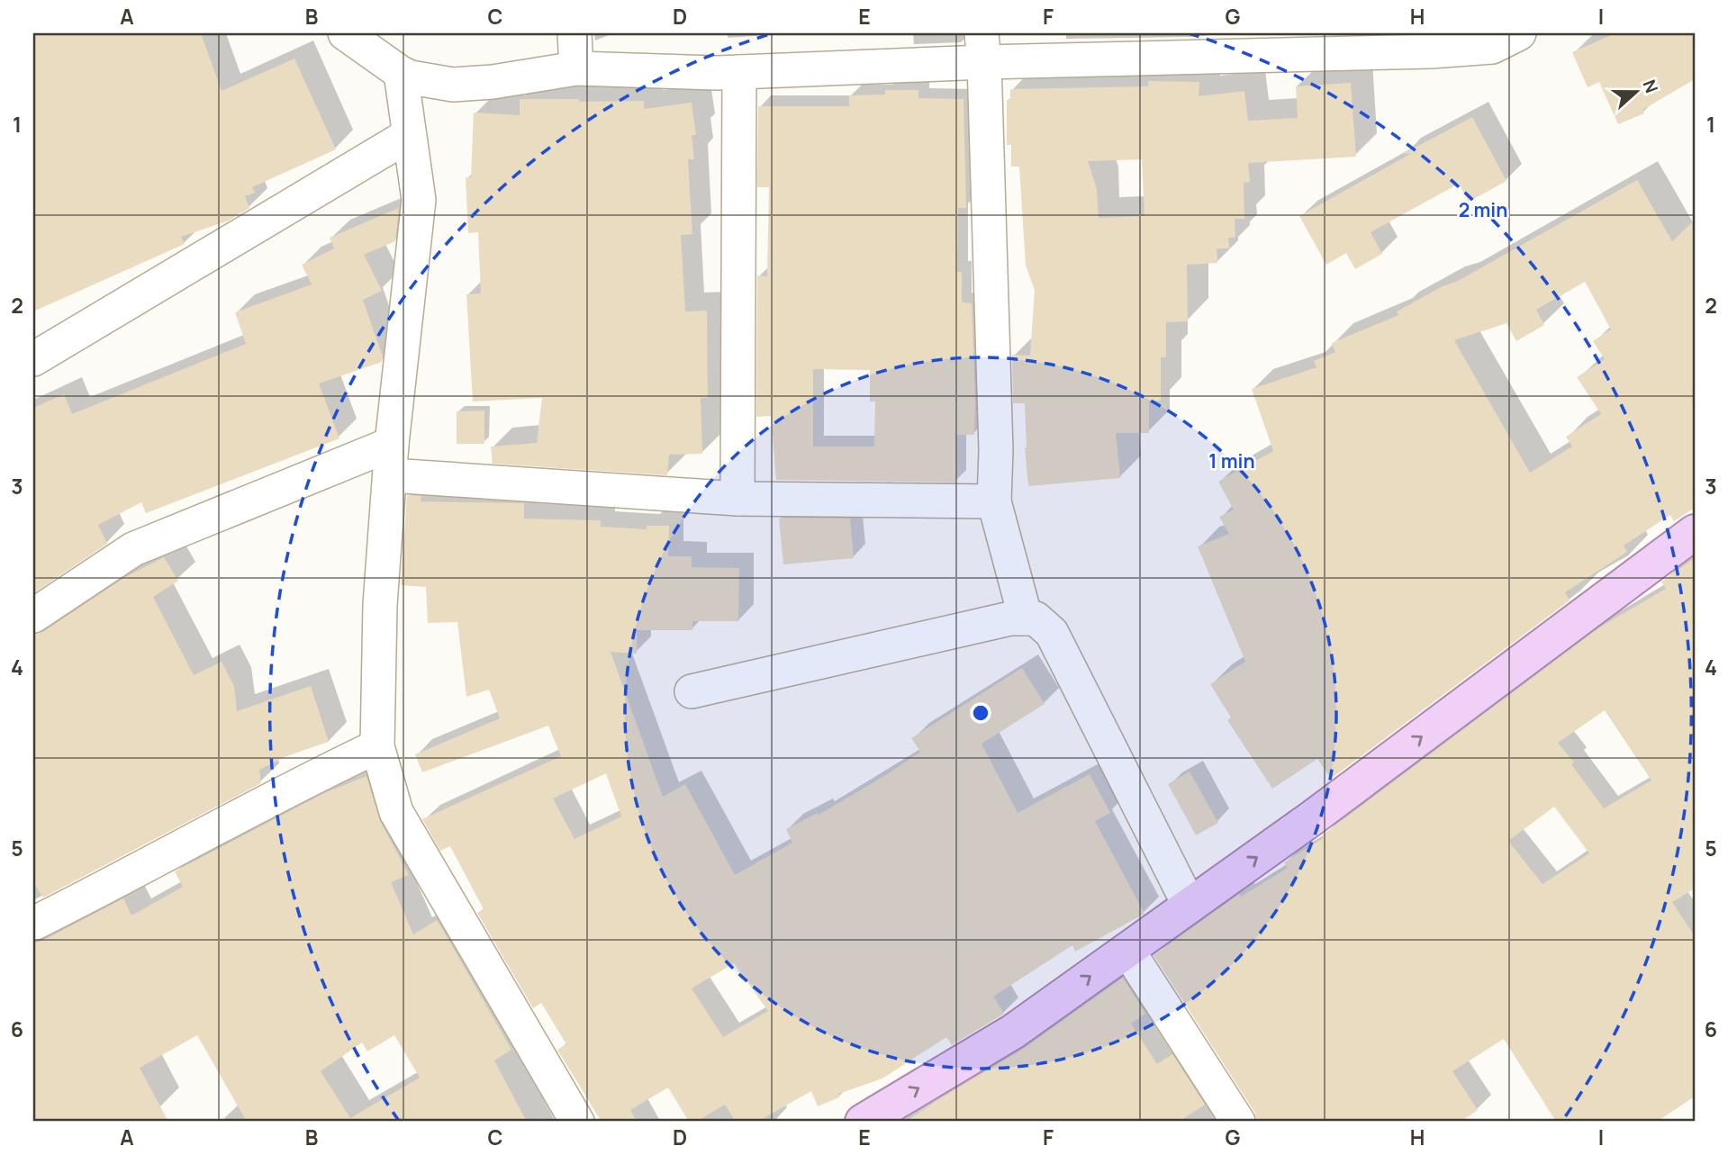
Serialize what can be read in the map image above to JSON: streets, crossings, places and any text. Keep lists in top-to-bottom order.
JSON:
{
  "north": "right",
  "grid": {
    "columns": [
      "A",
      "B",
      "C",
      "D",
      "E",
      "F",
      "G",
      "H",
      "I"
    ],
    "rows": [
      "1",
      "2",
      "3",
      "4",
      "5",
      "6"
    ]
  },
  "rings": ["2 min", "1 min"]
}
